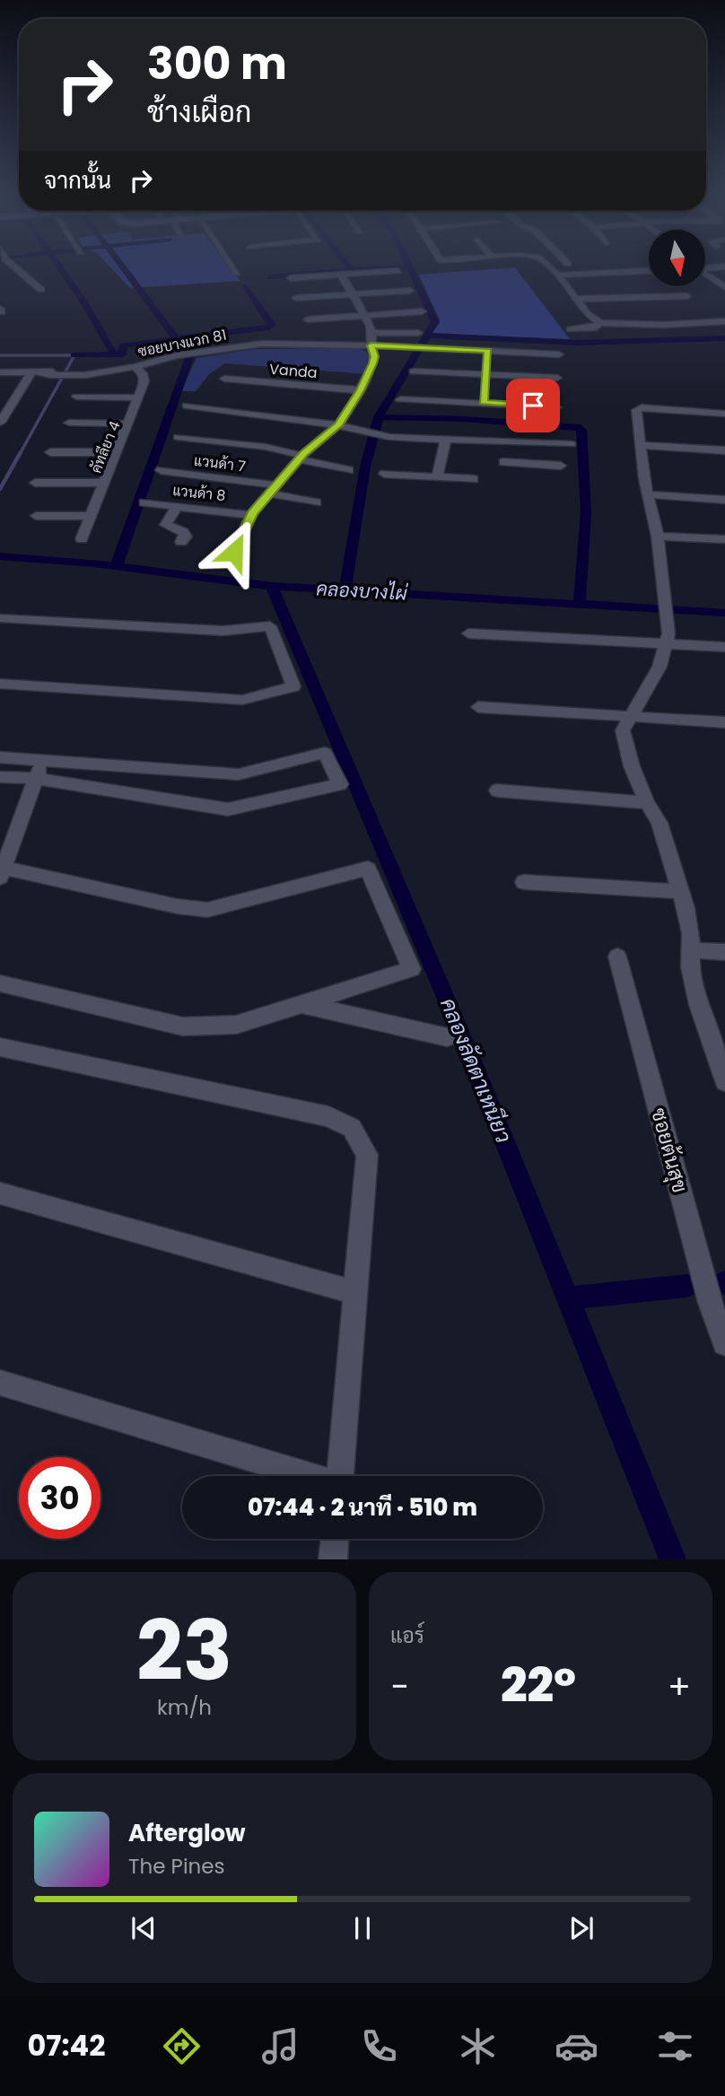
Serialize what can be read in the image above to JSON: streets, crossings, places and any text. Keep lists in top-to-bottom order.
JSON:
{
  "streets": {
    "street": [
      "ซอยบางแวก 81",
      "Vanda",
      "คัทลียา 4",
      "แวนด้า 7",
      "แวนด้า 8",
      "ซอยต้นสุข"
    ]
  },
  "crossings": [
    ["ซอยบางแวก 81", "คัทลียา 4"]
  ],
  "water": ["คลองบางไผ่", "คลองลัดตาเหนียว"],
  "north": "bottom",
  "page": {
    "turn": ["300 m", "ช้างเผือก"],
    "then": "จากนั้น",
    "limit": "30",
    "trip": "07:44 · 2 นาที · 510 m",
    "tile": [
      ["23", "km/h"],
      "แอร์"
    ],
    "heat": ["−", "22°", "+"],
    "song": ["Afterglow", "The Pines"],
    "tabs": "07:42"
  }
}
